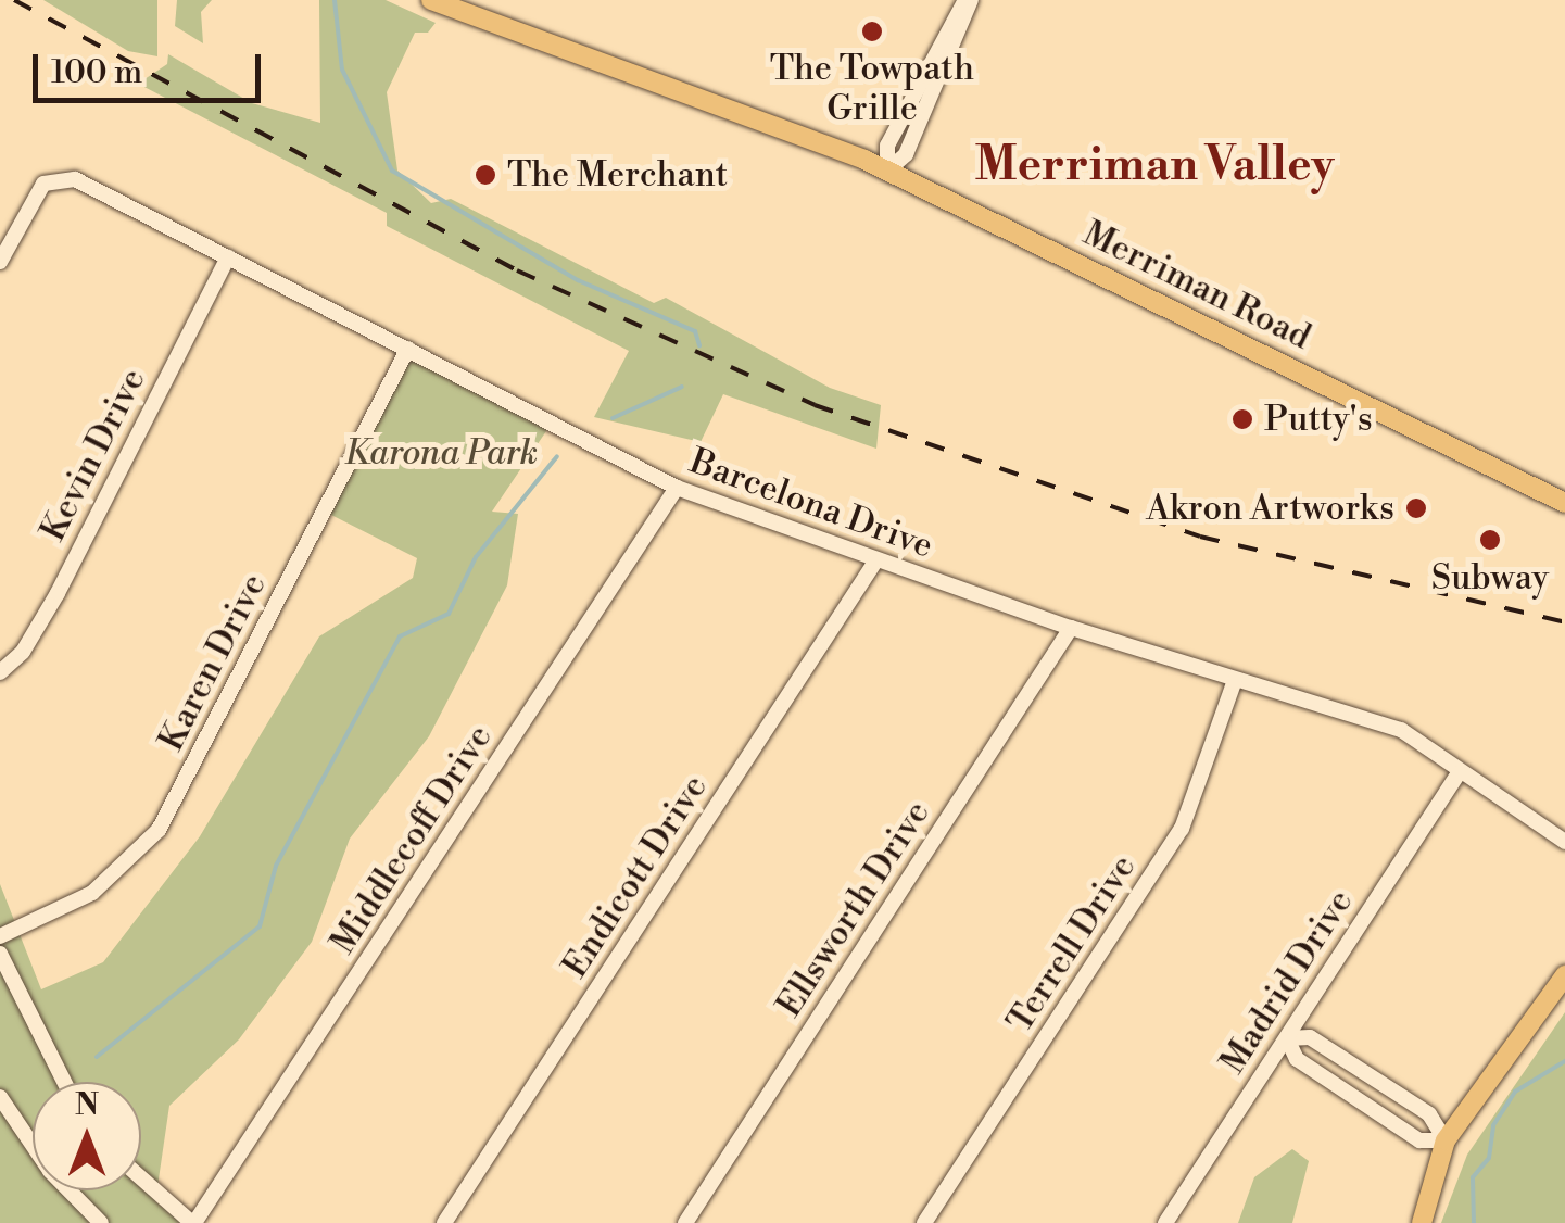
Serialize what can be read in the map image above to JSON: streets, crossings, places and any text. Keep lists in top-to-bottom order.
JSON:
{
  "streets": {
    "main road": ["Merriman Road"],
    "street": [
      "Kevin Drive",
      "Barcelona Drive",
      "Karen Drive",
      "Middlecoff Drive",
      "Endicott Drive",
      "Ellsworth Drive",
      "Terrell Drive",
      "Madrid Drive"
    ]
  },
  "crossings": [
    ["Kevin Drive", "Barcelona Drive"],
    ["Barcelona Drive", "Karen Drive"],
    ["Barcelona Drive", "Middlecoff Drive"],
    ["Barcelona Drive", "Endicott Drive"],
    ["Barcelona Drive", "Ellsworth Drive"],
    ["Barcelona Drive", "Terrell Drive"],
    ["Barcelona Drive", "Madrid Drive"]
  ],
  "districts": ["Merriman Valley"],
  "parks": ["Karona Park"],
  "places": [
    "The Towpath Grille",
    "The Merchant",
    "Putty's",
    "Akron Artworks",
    "Subway"
  ],
  "scale_bar": "100 m",
  "north": "top"
}
